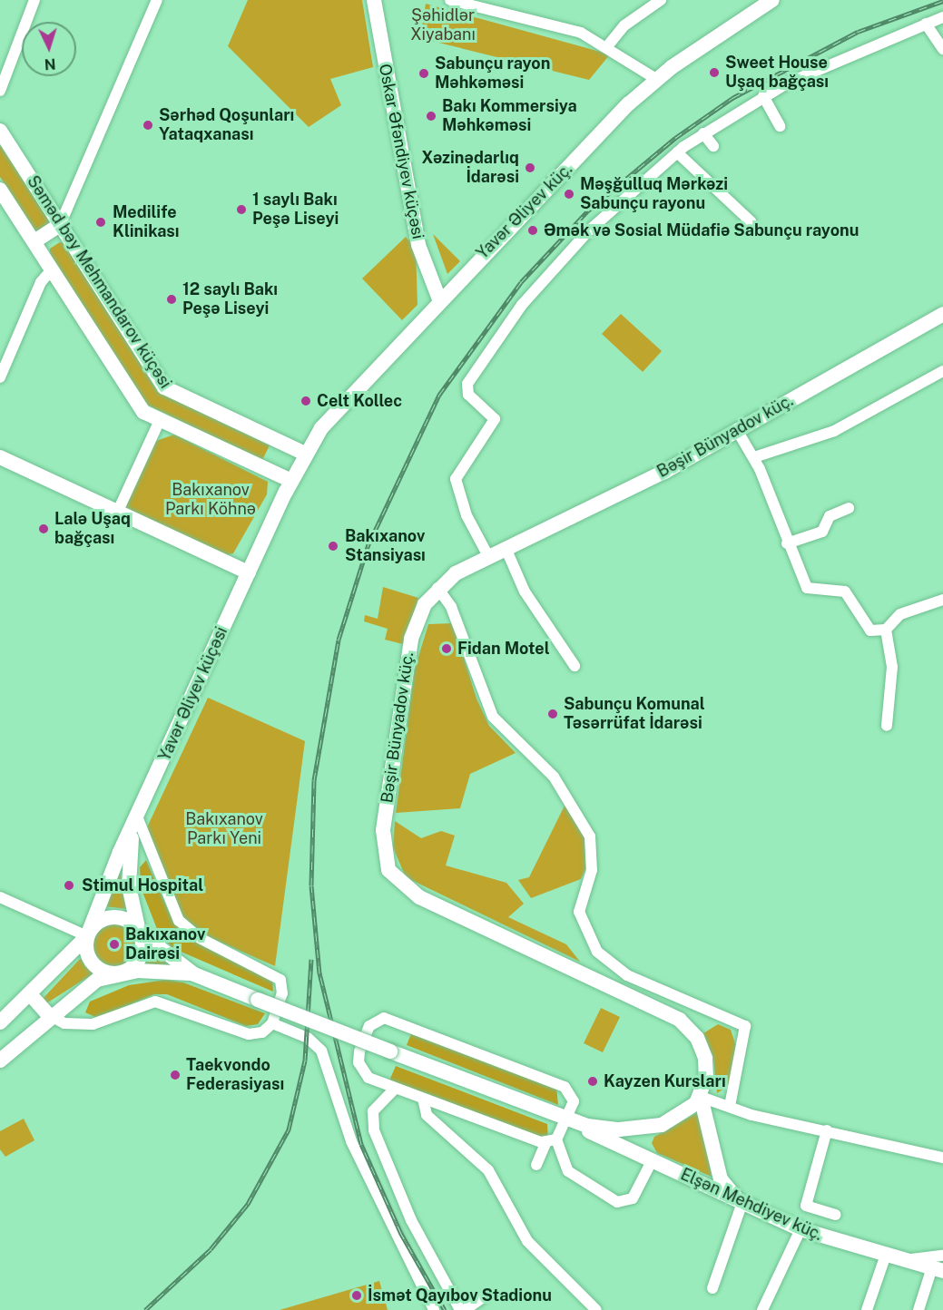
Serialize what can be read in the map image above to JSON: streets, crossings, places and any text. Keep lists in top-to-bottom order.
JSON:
{
  "streets": {
    "main road": [
      "Oskar Əfəndiyev küçəsi",
      "Yavər Əliyev küç.",
      "Səməd bəy Mehmandarov küçəsi",
      "Bəşir Bünyadov küç.",
      "Yavər Əliyev küçəsi",
      "Elşən Mehdiyev küç."
    ]
  },
  "crossings": [
    ["Oskar Əfəndiyev küçəsi", "Yavər Əliyev küç."],
    ["Yavər Əliyev küç.", "Səməd bəy Mehmandarov küçəsi"]
  ],
  "parks": ["Şəhidlər Xiyabanı", "Bakıxanov Parkı Köhnə", "Bakıxanov Parkı Yeni"],
  "places": [
    "Sweet House Uşaq bağçası",
    "Sabunçu rayon Məhkəməsi",
    "Bakı Kommersiya Məhkəməsi",
    "Sərhəd Qoşunları Yataqxanası",
    "Xəzinədarlıq İdarəsi",
    "Məşğulluq Mərkəzi Sabunçu rayonu",
    "1 saylı Bakı Peşə Liseyi",
    "Medilife Klinikası",
    "Əmək və Sosial Müdafiə Sabunçu rayonu",
    "12 saylı Bakı Peşə Liseyi",
    "Celt Kollec",
    "Lalə Uşaq bağçası",
    "Bakıxanov Stansiyası",
    "Fidan Motel",
    "Sabunçu Komunal Təsərrüfat İdarəsi",
    "Stimul Hospital",
    "Bakıxanov Dairəsi",
    "Taekvondo Federasiyası",
    "Kayzen Kursları",
    "İsmət Qayıbov Stadionu"
  ],
  "north": "bottom"
}
